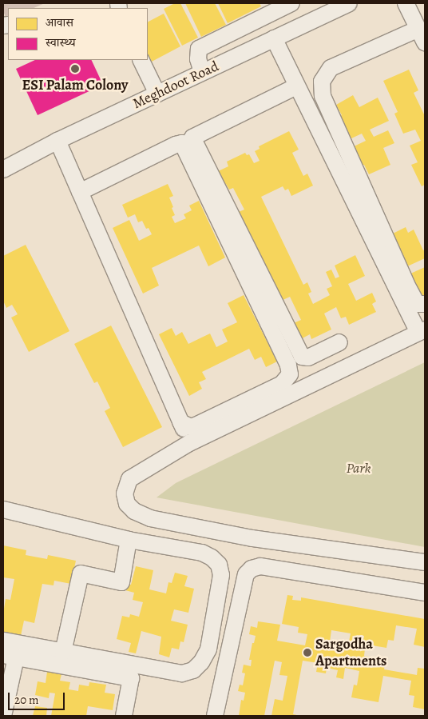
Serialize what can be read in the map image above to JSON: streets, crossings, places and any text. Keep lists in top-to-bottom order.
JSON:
{
  "streets": {
    "street": ["Meghdoot Road"]
  },
  "parks": ["Park"],
  "places": ["ESI Palam Colony", "Sargodha Apartments"],
  "legend": ["आवास", "स्वास्थ्य"],
  "scale_bar": "20 m"
}
